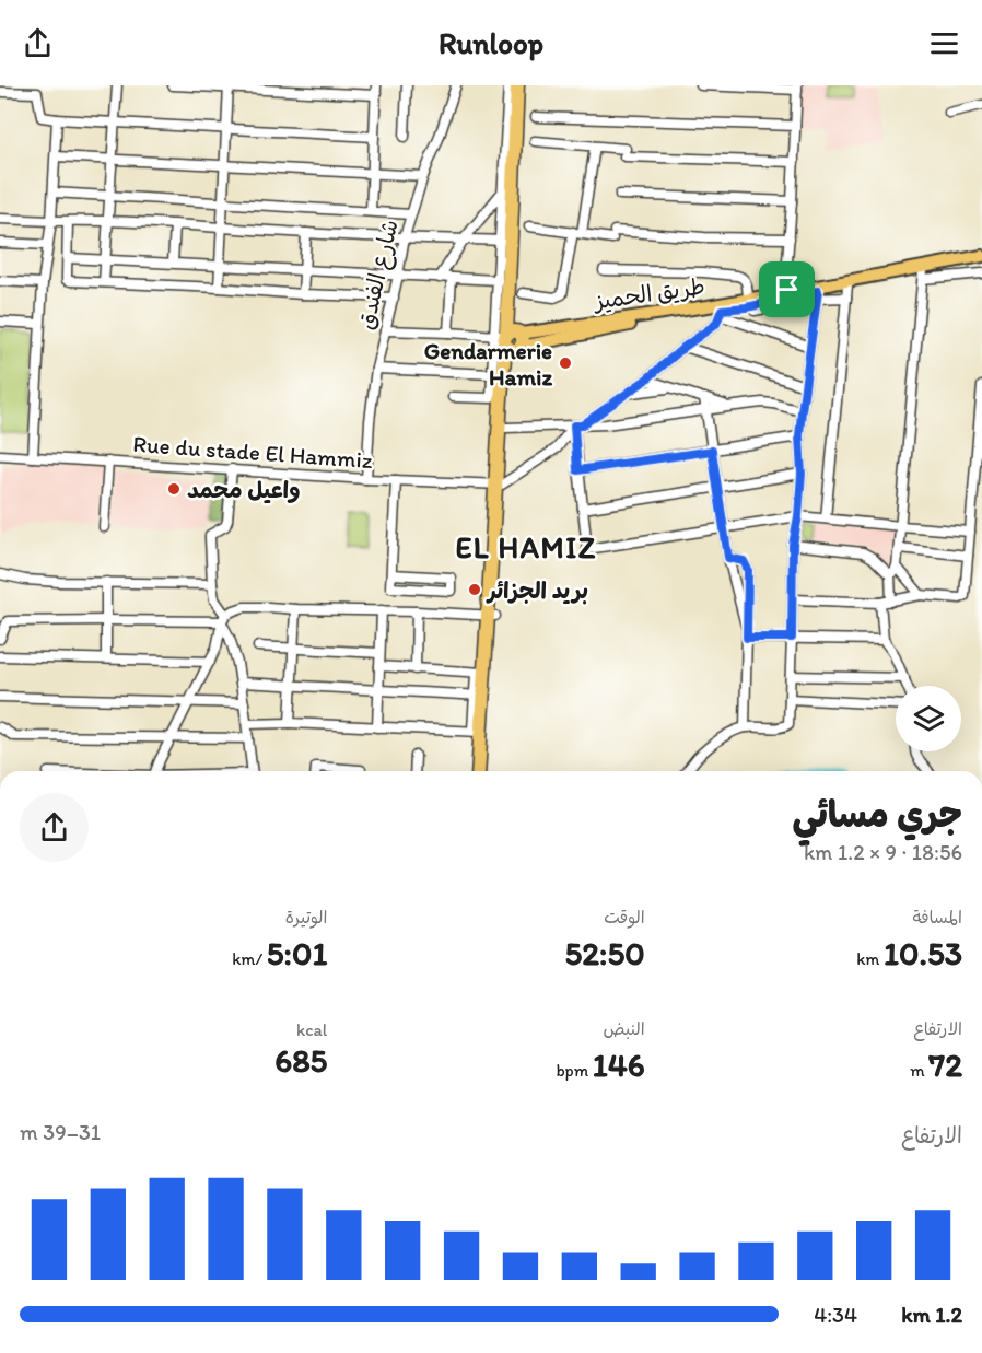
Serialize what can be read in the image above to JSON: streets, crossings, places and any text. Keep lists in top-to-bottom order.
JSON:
{
  "streets": {
    "main road": ["طريق الحميز"],
    "street": ["شارع الفندق", "Rue du stade El Hammiz"]
  },
  "crossings": [
    ["شارع الفندق", "Rue du stade El Hammiz"]
  ],
  "districts": ["EL HAMIZ"],
  "places": ["Gendarmerie Hamiz", "واعيل محمد", "بريد الجزائر"],
  "page": {
    "header": "Runloop",
    "heading": ["جري مسائي", "18:56 · 9 × 1.2 km"],
    "stats": [
      ["المسافة", "10.53 km"],
      ["الوقت", "52:50"],
      ["الوتيرة", "5:01 /km"],
      ["الارتفاع", "72 m"],
      ["النبض", "146 bpm"],
      ["kcal", "685"]
    ],
    "chart": ["الارتفاع", "31–39 m"],
    "list": [
      {
        "name": "1.2 km",
        "note": "4:34"
      }
    ]
  }
}
